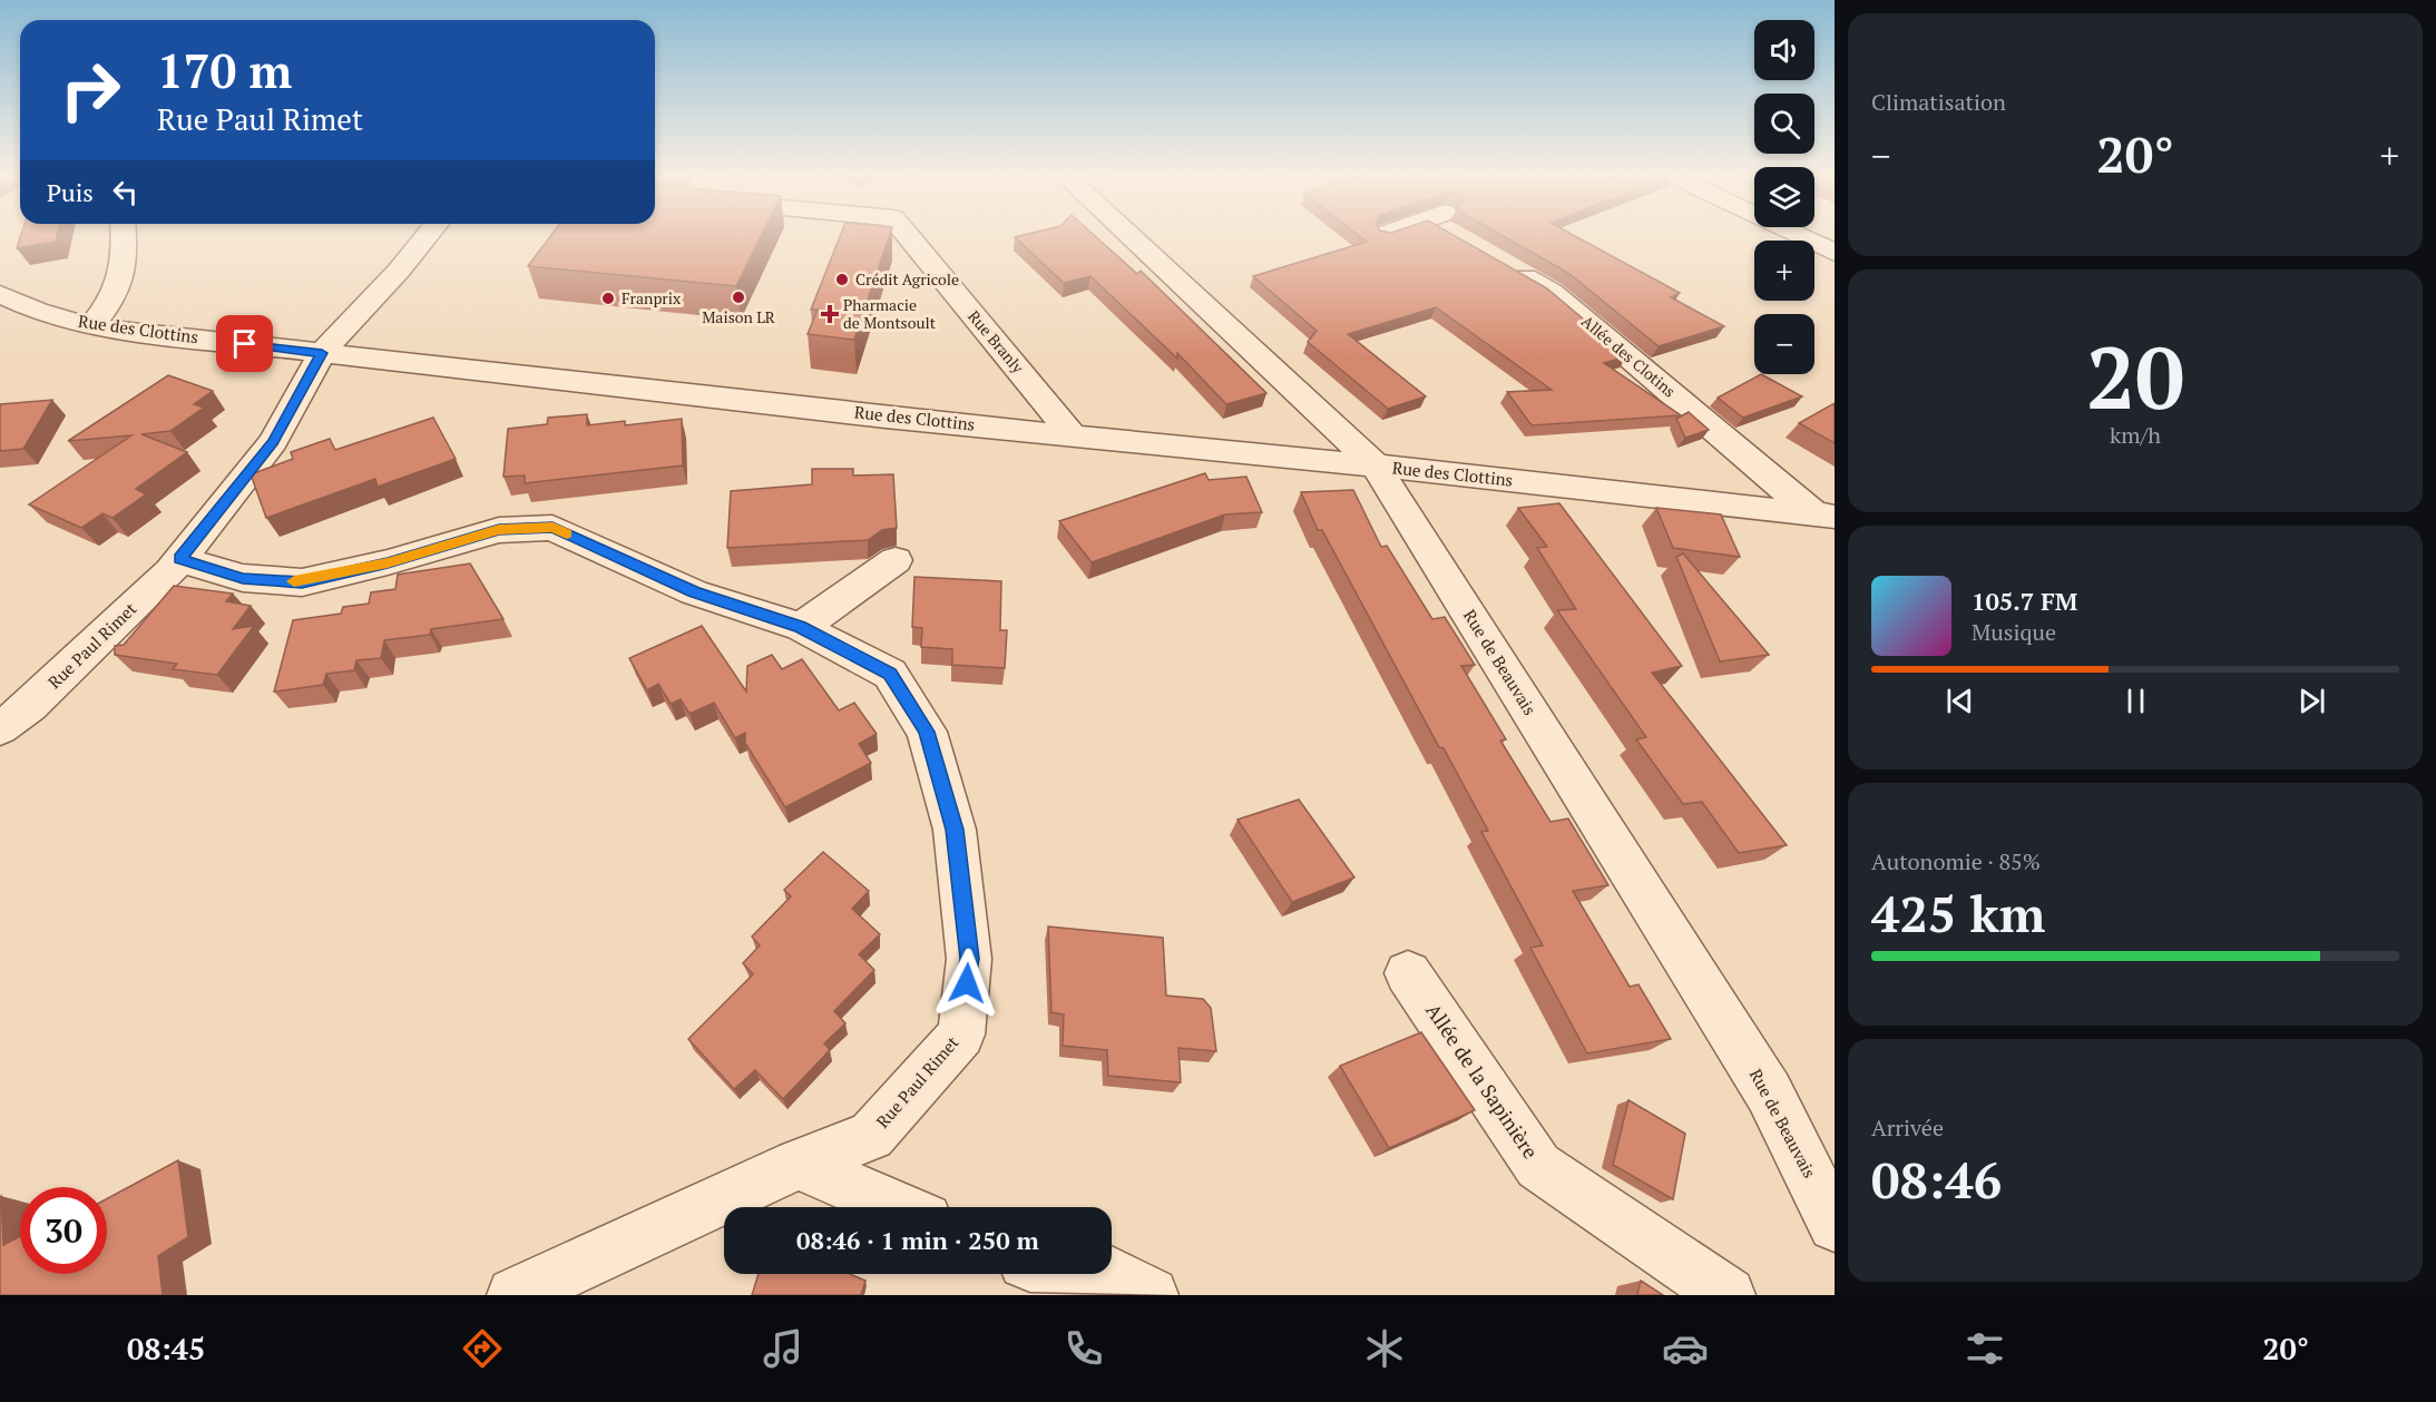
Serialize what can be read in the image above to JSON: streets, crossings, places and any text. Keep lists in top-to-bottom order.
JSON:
{
  "streets": {
    "street": [
      "Rue des Clottins",
      "Rue Branly",
      "Allée des Clotins",
      "Rue Paul Rimet",
      "Rue de Beauvais",
      "Allée de la Sapinière"
    ]
  },
  "crossings": [
    ["Rue des Clottins", "Rue Branly"],
    ["Rue des Clottins", "Allée des Clotins"],
    ["Rue des Clottins", "Rue Paul Rimet"],
    ["Rue des Clottins", "Rue de Beauvais"]
  ],
  "places": {
    "other": ["Crédit Agricole", "Maison LR", "Franprix"],
    "health": ["Pharmacie de Montsoult"]
  },
  "page": {
    "tile": [
      "Climatisation",
      ["20", "km/h"],
      ["Autonomie · 85%", "425 km"],
      ["Arrivée", "08:46"]
    ],
    "map_buttons": ["+", "−"],
    "turn": ["170 m", "Rue Paul Rimet"],
    "heat": ["−", "20°", "+"],
    "then": "Puis",
    "song": ["105.7 FM", "Musique"],
    "limit": "30",
    "trip": "08:46 · 1 min · 250 m",
    "tabs": ["08:45", "20°"]
  }
}
